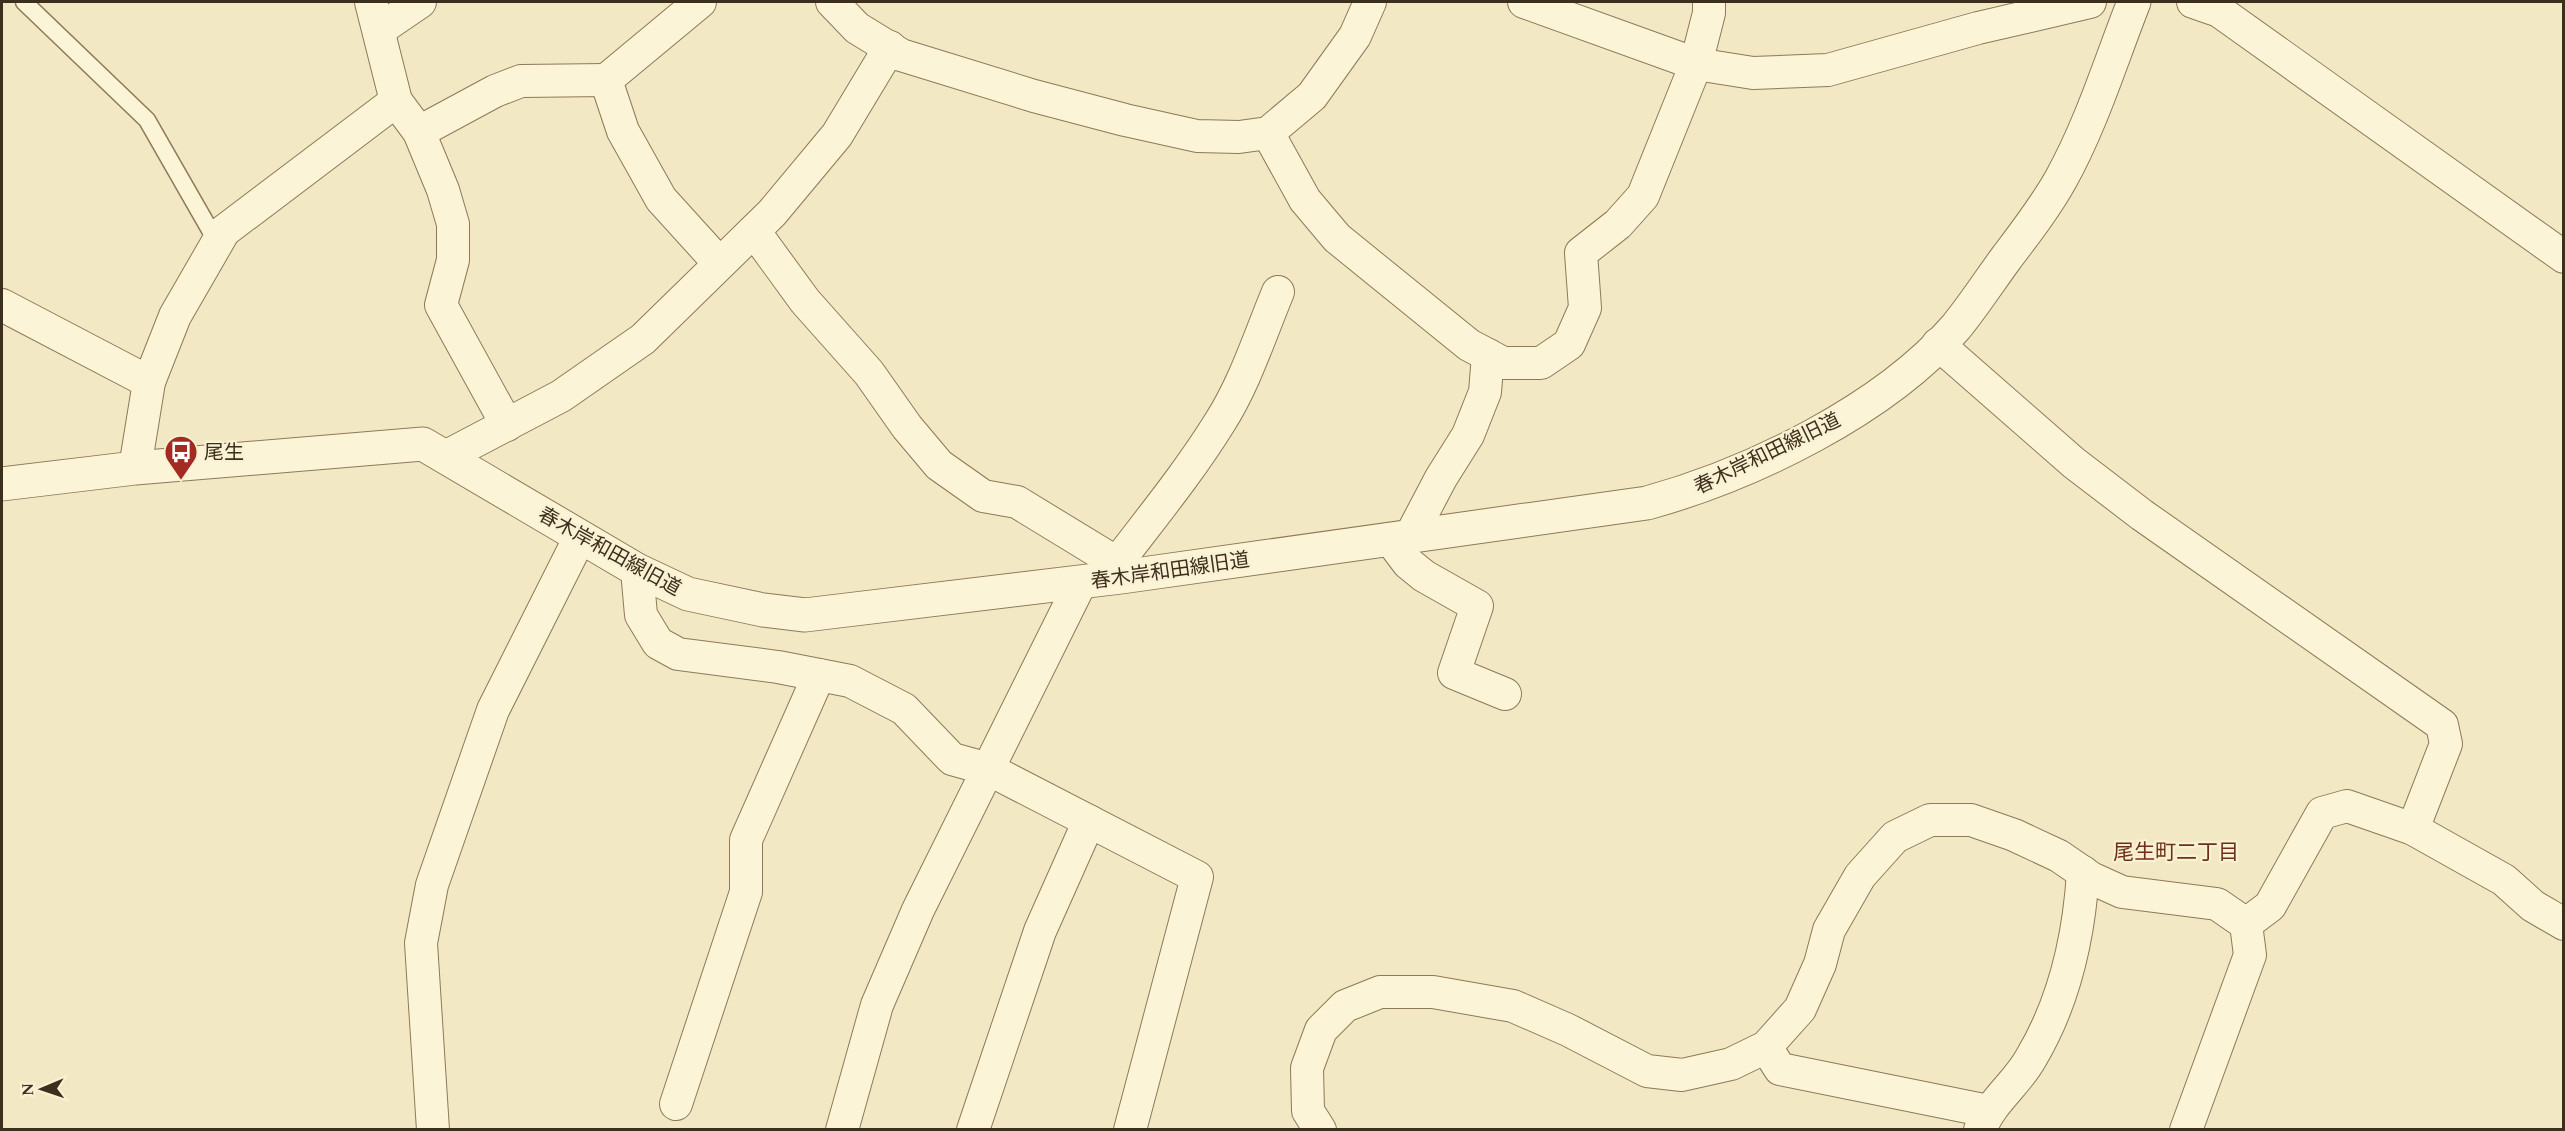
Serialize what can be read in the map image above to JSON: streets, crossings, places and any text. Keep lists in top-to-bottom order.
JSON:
{
  "streets": {
    "street": ["春木岸和田線旧道"]
  },
  "districts": ["尾生町二丁目"],
  "places": {
    "bus stop": ["尾生"]
  },
  "north": "left"
}
